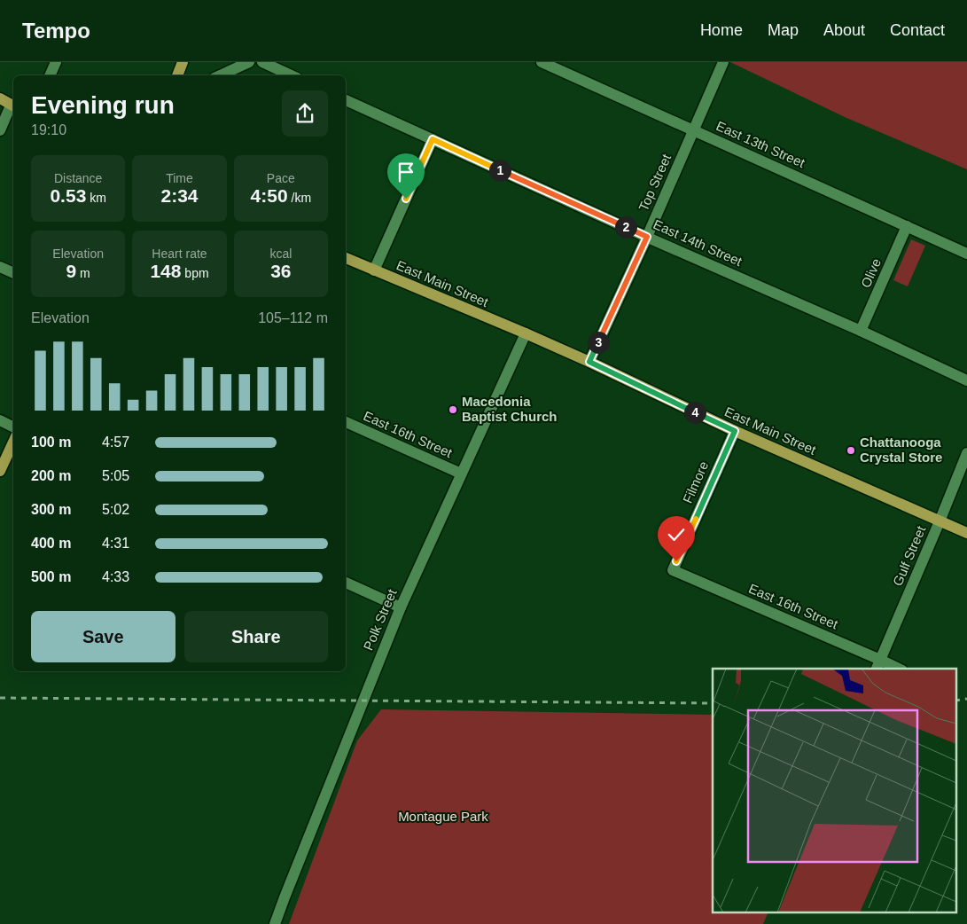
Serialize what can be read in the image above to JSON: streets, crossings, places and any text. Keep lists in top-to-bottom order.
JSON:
{
  "streets": {
    "main road": ["East Main Street"],
    "street": [
      "East 13th Street",
      "Top Street",
      "East 14th Street",
      "Olive",
      "East 16th Street",
      "Filmore",
      "Gulf Street",
      "Polk Street"
    ]
  },
  "crossings": [
    ["East 13th Street", "Top Street"],
    ["East 13th Street", "Olive"],
    ["Top Street", "East 14th Street"],
    ["Top Street", "East Main Street"],
    ["East 14th Street", "Olive"],
    ["East Main Street", "Filmore"],
    ["East Main Street", "Gulf Street"],
    ["East Main Street", "Polk Street"],
    ["East 16th Street", "Filmore"],
    ["East 16th Street", "Gulf Street"],
    ["East 16th Street", "Polk Street"]
  ],
  "parks": ["Montague Park"],
  "places": ["Macedonia Baptist Church", "Chattanooga Crystal Store"],
  "page": {
    "header": "Tempo",
    "nav": [
      "Home",
      "Map",
      "About",
      "Contact"
    ],
    "heading": ["Evening run", "19:10"],
    "stats": [
      ["Distance", "0.53 km"],
      ["Time", "2:34"],
      ["Pace", "4:50 /km"],
      ["Elevation", "9 m"],
      ["Heart rate", "148 bpm"],
      ["kcal", "36"]
    ],
    "pins": [
      "1",
      "2",
      "3",
      "4"
    ],
    "chart": ["Elevation", "105–112 m"],
    "list": [
      {
        "name": "100 m",
        "note": "4:57"
      },
      {
        "name": "200 m",
        "note": "5:05"
      },
      {
        "name": "300 m",
        "note": "5:02"
      },
      {
        "name": "400 m",
        "note": "4:31"
      },
      {
        "name": "500 m",
        "note": "4:33"
      }
    ],
    "buttons": ["Save", "Share"]
  }
}
